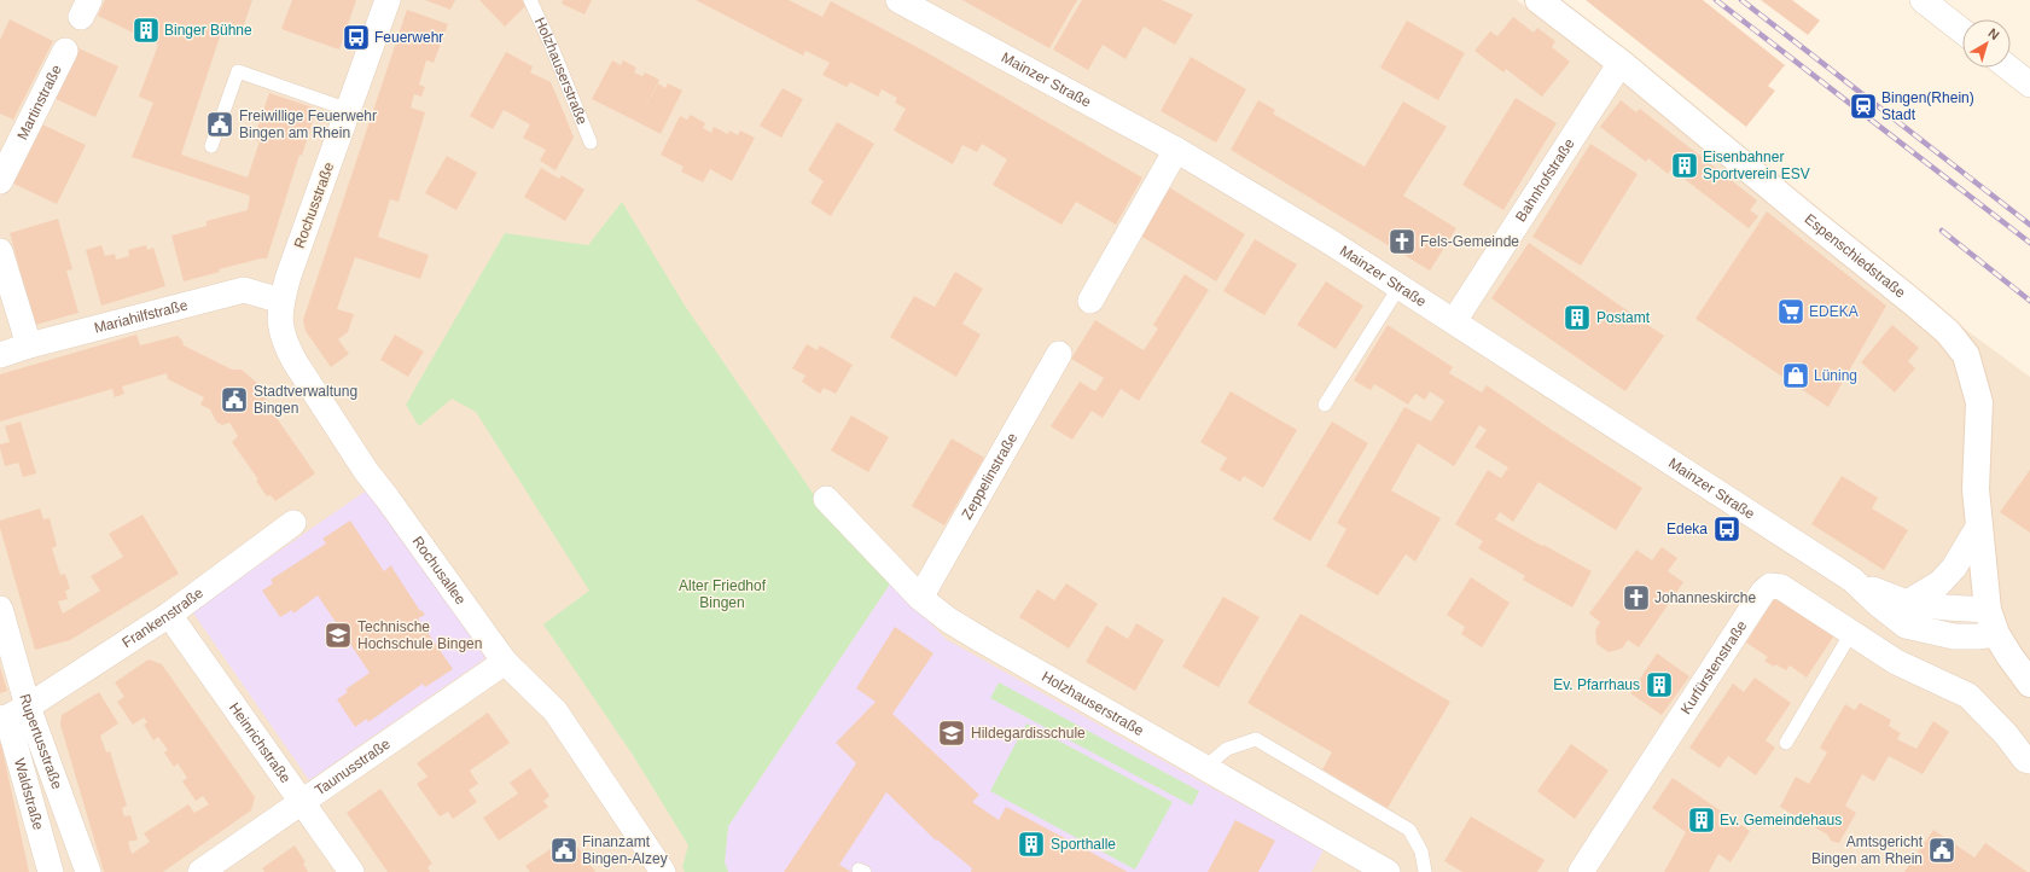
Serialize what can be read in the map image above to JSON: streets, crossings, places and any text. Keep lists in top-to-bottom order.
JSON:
{
  "streets": {
    "main road": ["Espenschiedstraße"],
    "street": [
      "Holzhauserstraße",
      "Mainzer Straße",
      "Martinstraße",
      "Bahnhofstraße",
      "Rochusstraße",
      "Mariahilfstraße",
      "Zeppelinstraße",
      "Rochusallee",
      "Frankenstraße",
      "Kurfürstenstraße",
      "Rupertusstraße",
      "Heinrichstraße",
      "Taunusstraße",
      "Waldstraße"
    ]
  },
  "crossings": [
    ["Holzhauserstraße", "Zeppelinstraße"],
    ["Mainzer Straße", "Bahnhofstraße"],
    ["Mainzer Straße", "Espenschiedstraße"],
    ["Bahnhofstraße", "Espenschiedstraße"],
    ["Rochusstraße", "Mariahilfstraße"],
    ["Rochusstraße", "Rochusallee"],
    ["Mariahilfstraße", "Rochusallee"],
    ["Rochusallee", "Taunusstraße"],
    ["Frankenstraße", "Rupertusstraße"],
    ["Frankenstraße", "Heinrichstraße"],
    ["Frankenstraße", "Waldstraße"],
    ["Rupertusstraße", "Waldstraße"],
    ["Heinrichstraße", "Taunusstraße"]
  ],
  "parks": ["Alter Friedhof Bingen"],
  "places": {
    "building": [
      "Binger Bühne",
      "Eisenbahner Sportverein ESV",
      "Postamt",
      "Ev. Pfarrhaus",
      "Ev. Gemeindehaus",
      "Sporthalle"
    ],
    "bus stop": ["Feuerwehr", "Edeka"],
    "station": ["Bingen(Rhein) Stadt"],
    "public building": [
      "Freiwillige Feuerwehr Bingen am Rhein",
      "Stadtverwaltung Bingen",
      "Finanzamt Bingen-Alzey",
      "Amtsgericht Bingen am Rhein"
    ],
    "church": ["Fels-Gemeinde", "Johanneskirche"],
    "supermarket": ["EDEKA"],
    "shop": ["Lüning"],
    "school or university": ["Technische Hochschule Bingen", "Hildegardisschule"]
  },
  "north": "top right"
}
